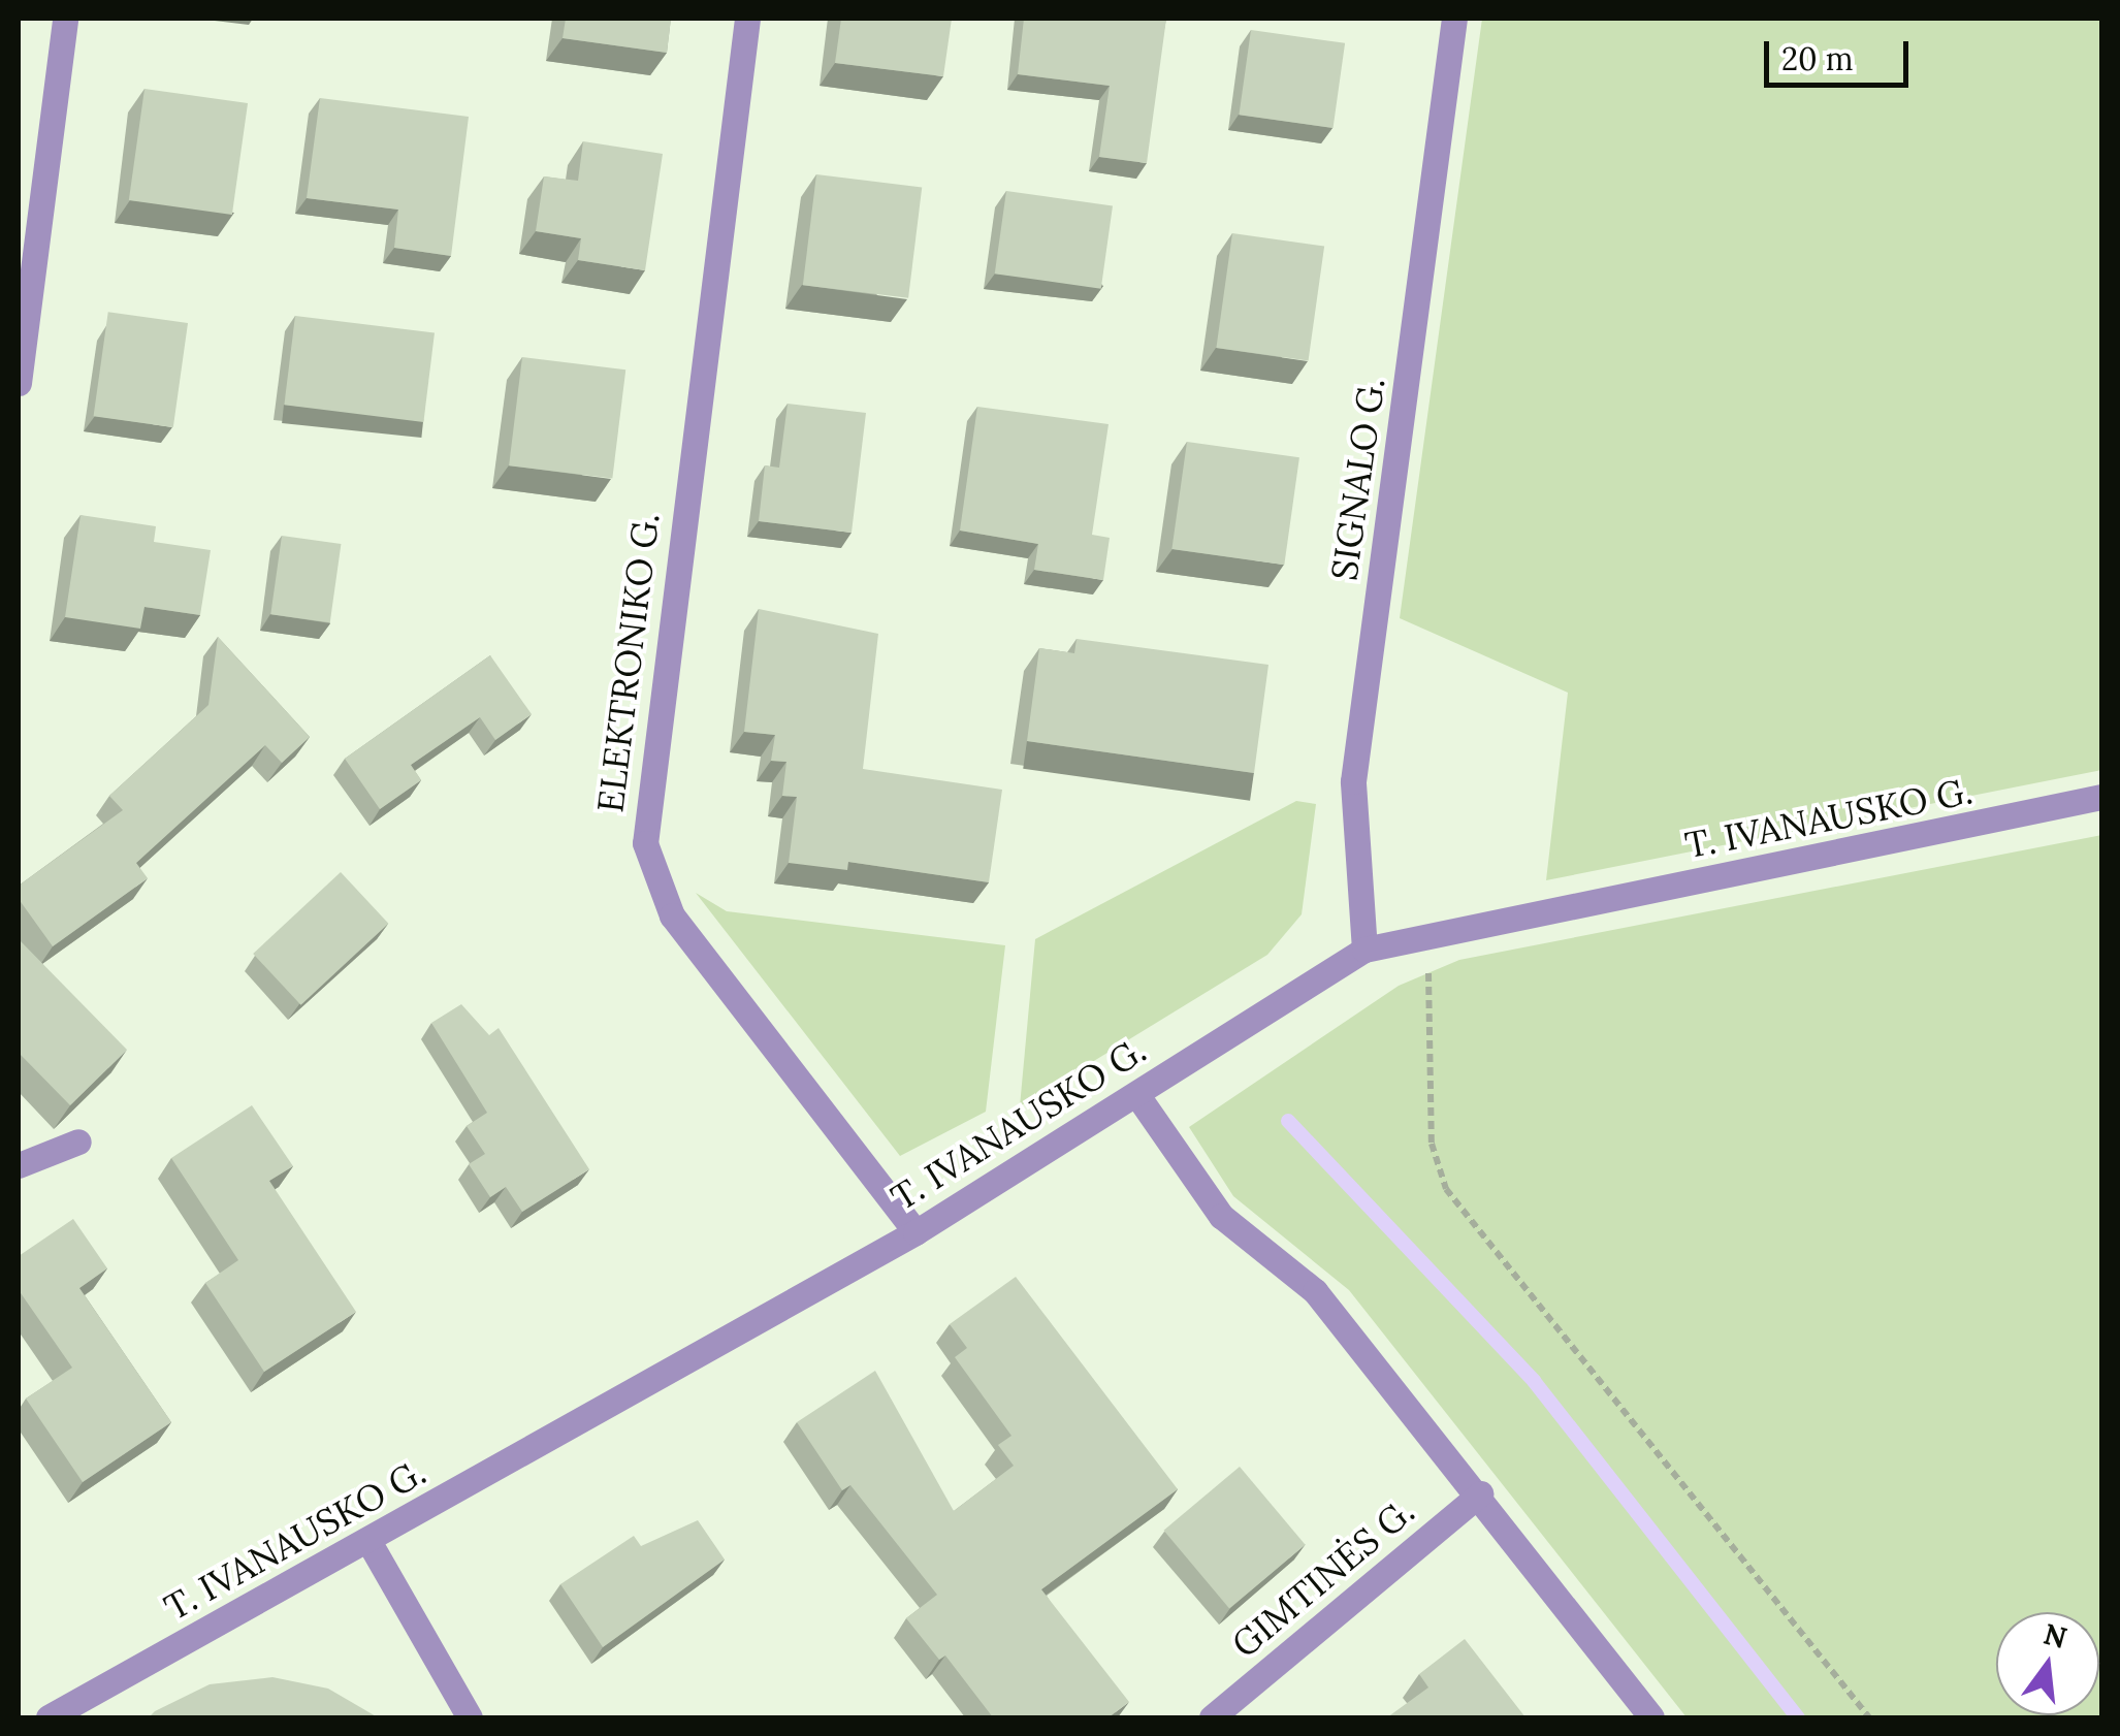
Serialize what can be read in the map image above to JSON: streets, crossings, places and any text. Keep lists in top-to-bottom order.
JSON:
{
  "streets": {
    "street": [
      "SIGNALO G.",
      "ELEKTRONIKO G.",
      "T. IVANAUSKO G.",
      "GIMTINĖS G."
    ]
  },
  "crossings": [
    ["SIGNALO G.", "T. IVANAUSKO G."],
    ["ELEKTRONIKO G.", "T. IVANAUSKO G."]
  ],
  "scale_bar": "20 m",
  "north": "top"
}
